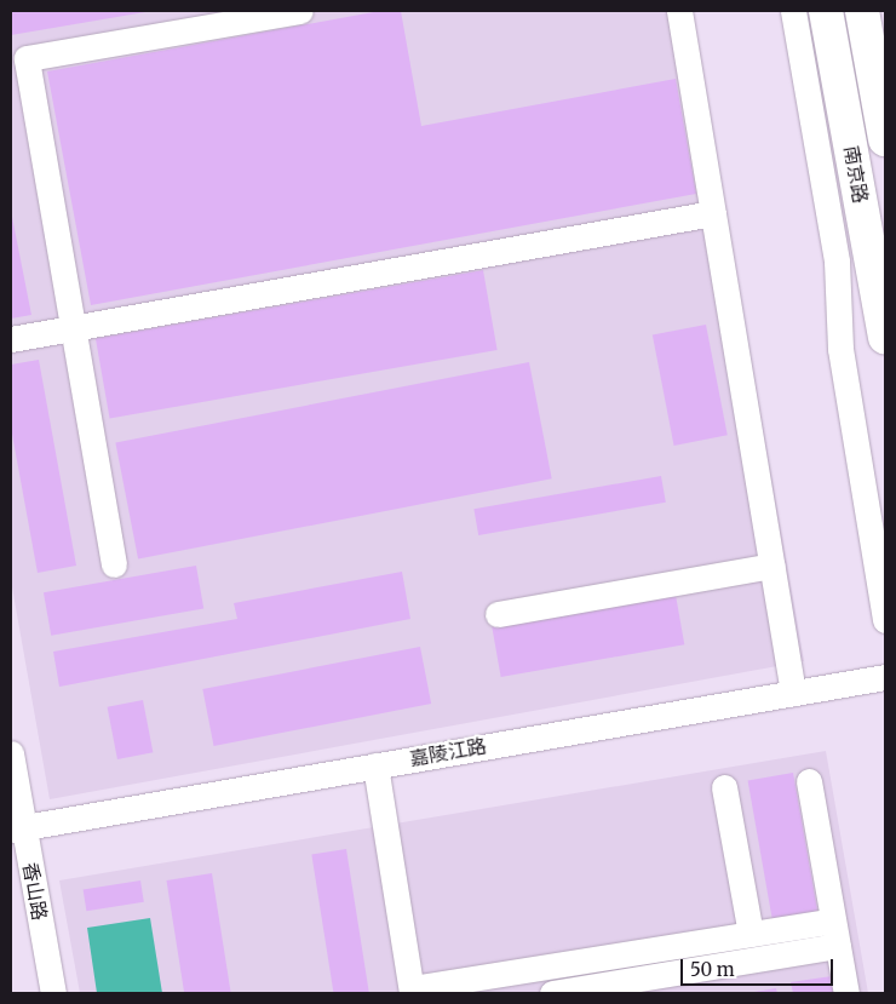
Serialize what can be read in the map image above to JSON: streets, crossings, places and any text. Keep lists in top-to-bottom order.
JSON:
{
  "streets": {
    "main road": ["南京路"],
    "street": ["嘉陵江路", "香山路"]
  },
  "crossings": [
    ["嘉陵江路", "香山路"]
  ],
  "scale_bar": "50 m"
}
